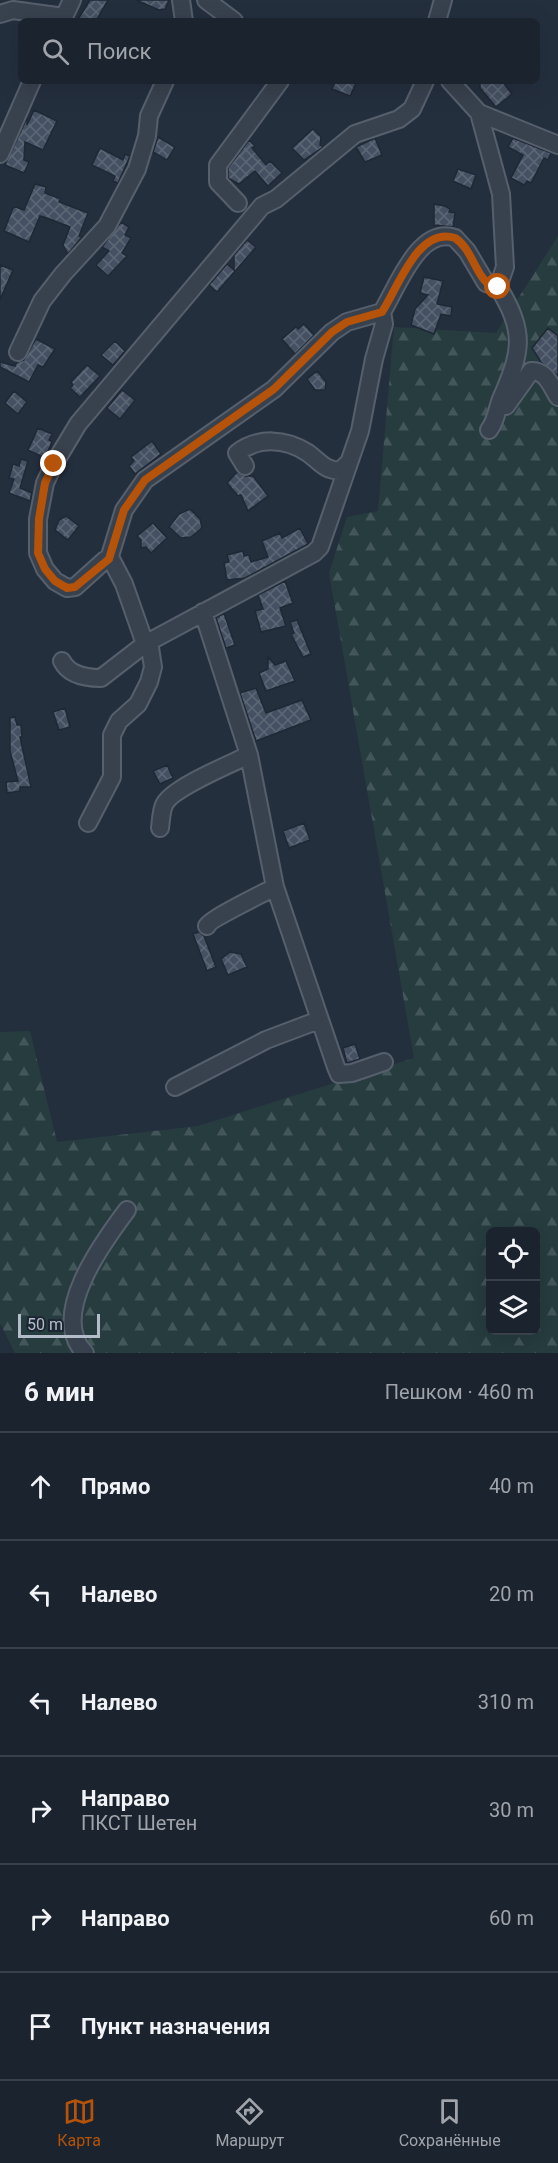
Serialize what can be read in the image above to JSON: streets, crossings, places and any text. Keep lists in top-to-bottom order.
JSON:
{
  "scale_bar": "50 m",
  "page": {
    "search": "Поиск",
    "scale": "50 m",
    "heading": ["6 мин", "Пешком · 460 m"],
    "list": [
      ["Прямо", "40 m"],
      ["Налево", "20 m"],
      ["Налево", "310 m"],
      ["Направо", "ПКСТ Шетен", "30 m"],
      ["Направо", "60 m"],
      "Пункт назначения"
    ],
    "nav": ["Карта", "Маршрут", "Сохранённые"]
  }
}
